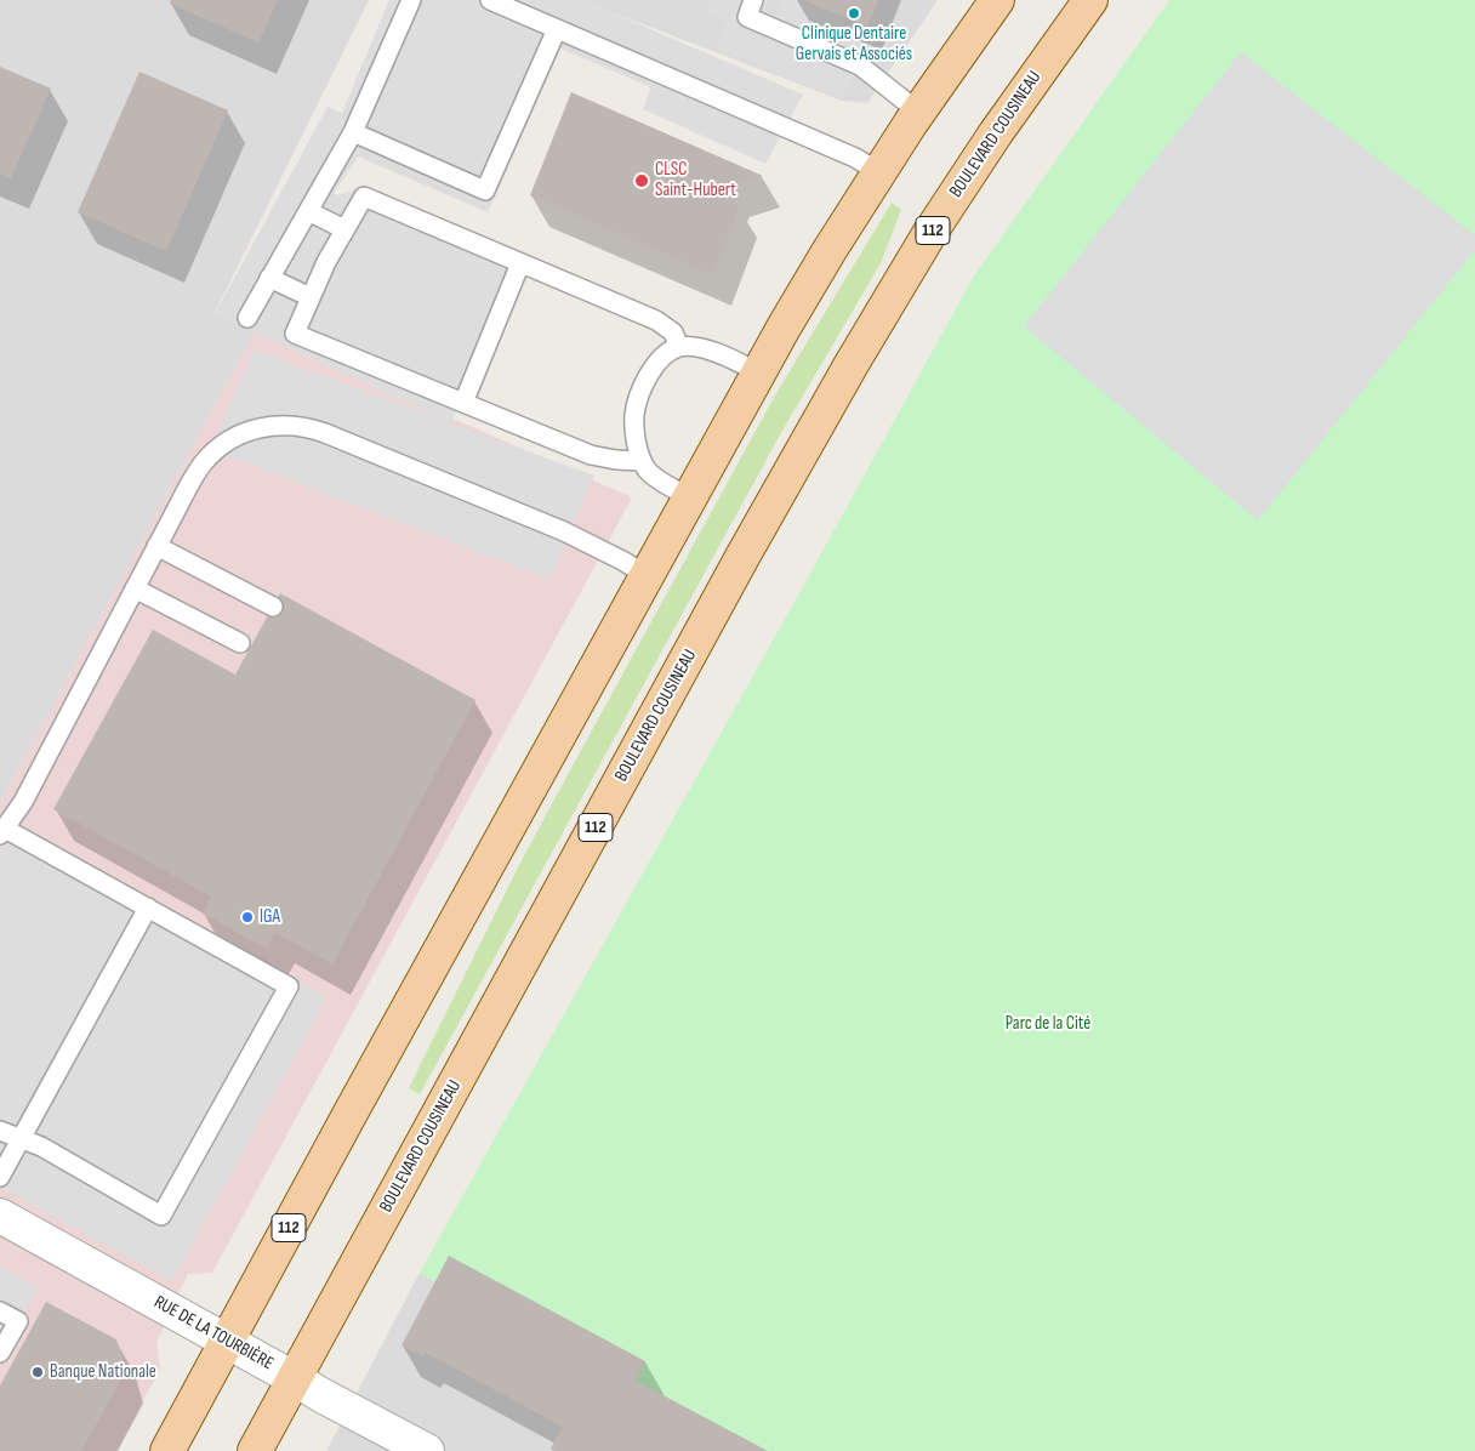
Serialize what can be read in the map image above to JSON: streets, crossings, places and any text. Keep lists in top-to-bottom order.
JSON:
{
  "streets": {
    "main road": ["BOULEVARD COUSINEAU", "112"],
    "street": ["RUE DE LA TOURBIÈRE"]
  },
  "crossings": [
    ["BOULEVARD COUSINEAU", "RUE DE LA TOURBIÈRE"],
    ["112", "RUE DE LA TOURBIÈRE"]
  ],
  "parks": ["Parc de la Cité"],
  "places": [
    "Clinique Dentaire Gervais et Associés",
    "CLSC Saint-Hubert",
    "IGA",
    "Banque Nationale"
  ]
}
